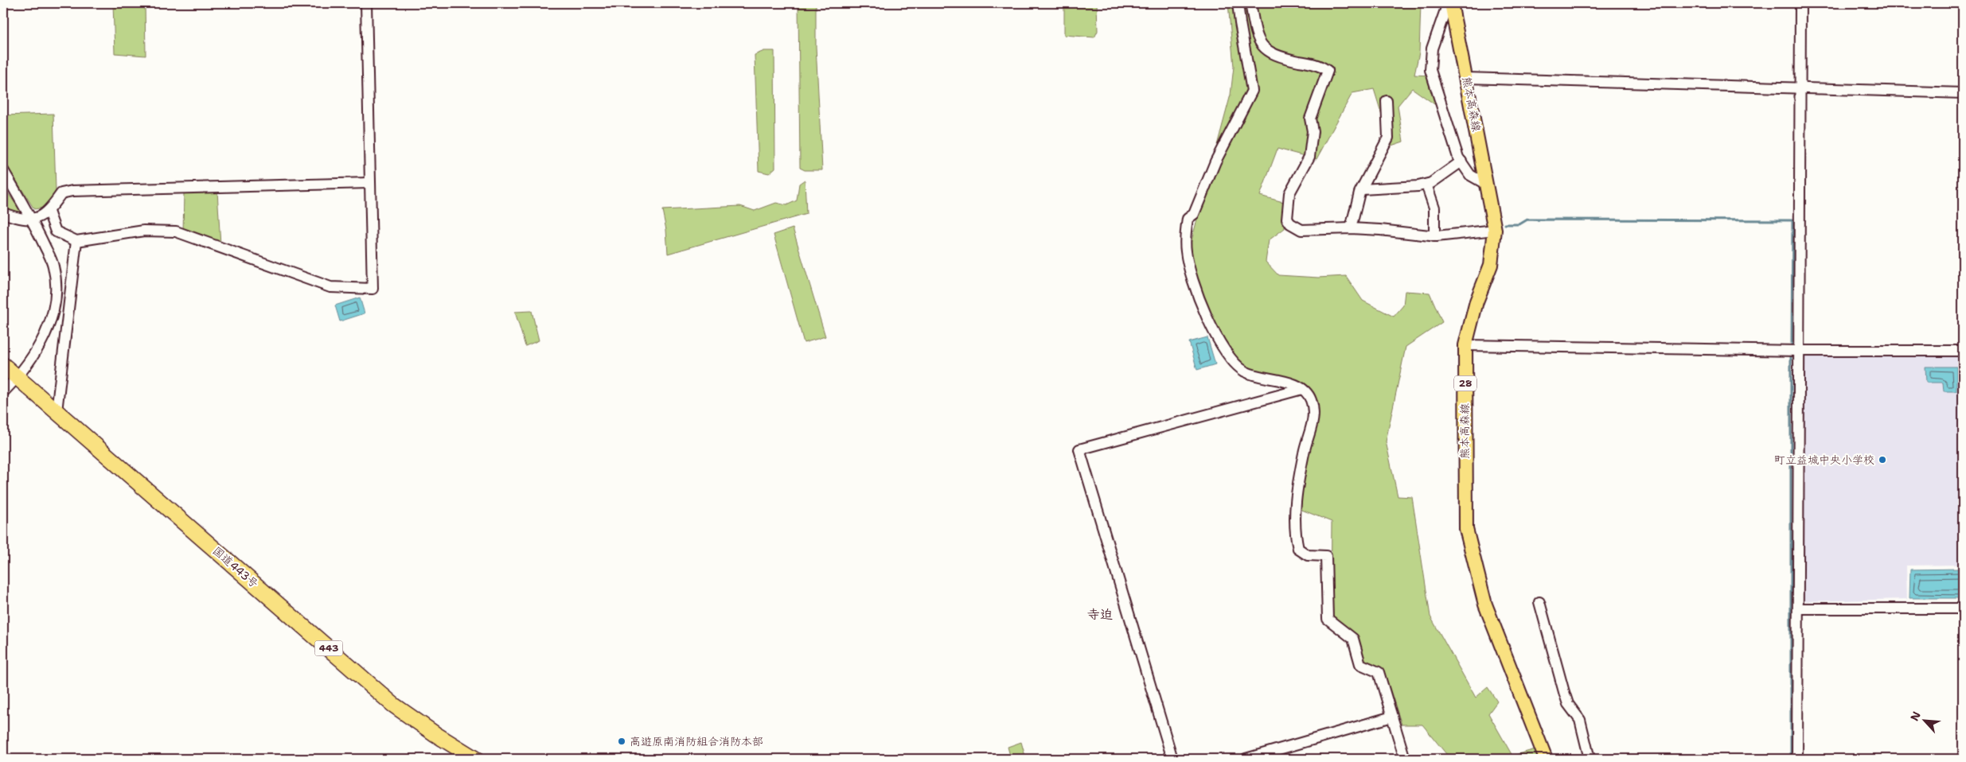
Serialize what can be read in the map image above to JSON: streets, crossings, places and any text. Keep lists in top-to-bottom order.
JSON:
{
  "streets": {
    "highway": ["国道443号", "443"],
    "main road": ["熊本高森線", "28"]
  },
  "districts": ["寺迫"],
  "places": ["町立益城中央小学校", "高遊原南消防組合消防本部"],
  "north": "top left"
}
